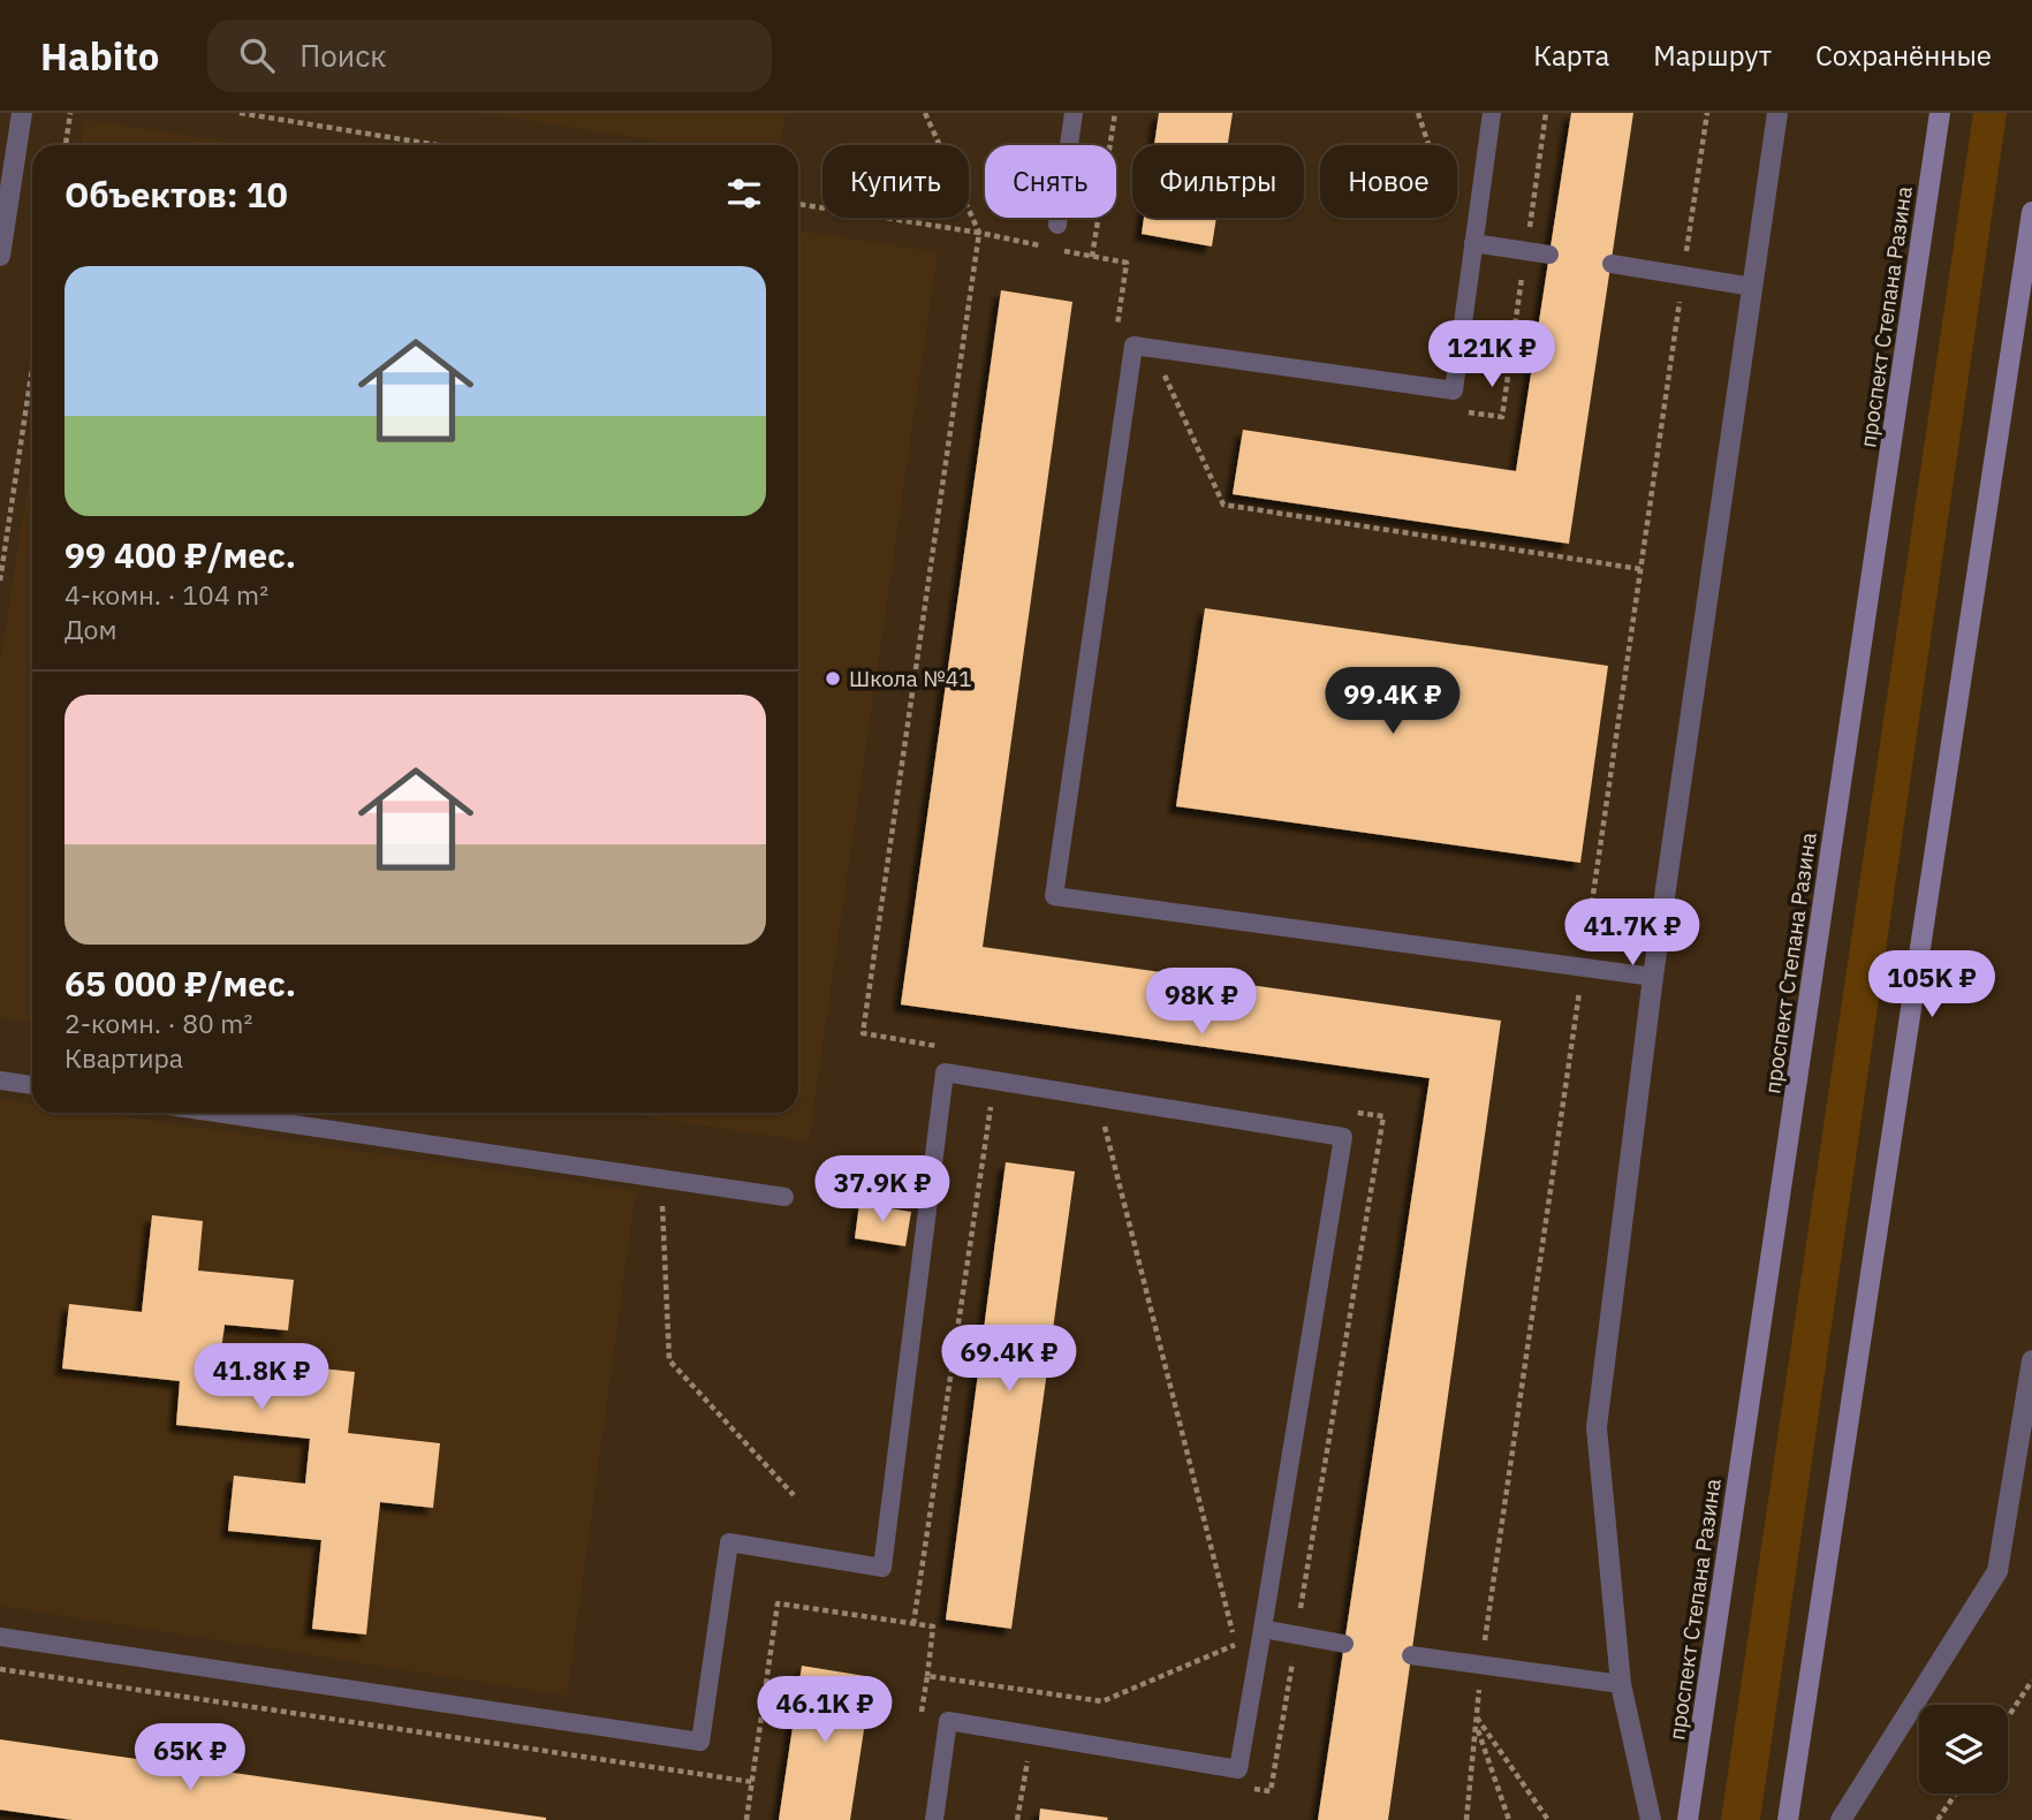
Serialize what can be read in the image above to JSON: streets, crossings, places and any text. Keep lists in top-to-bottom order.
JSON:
{
  "streets": {
    "main road": ["проспект Степана Разина"]
  },
  "places": ["Школа №41"],
  "page": {
    "header": "Habito",
    "search": "Поиск",
    "nav": ["Карта", "Маршрут", "Сохранённые"],
    "chip": [
      "Купить",
      "Снять",
      "Фильтры",
      "Новое"
    ],
    "heading": "Объектов: 10",
    "list": [
      {
        "name": "99 400 ₽/мес.",
        "note": "4-комн. · 104 m² · Дом"
      },
      {
        "name": "65 000 ₽/мес.",
        "note": "2-комн. · 80 m² · Квартира"
      }
    ],
    "price": [
      "121K ₽",
      "99.4K ₽",
      "41.7K ₽",
      "105K ₽",
      "98K ₽",
      "37.9K ₽",
      "69.4K ₽",
      "41.8K ₽",
      "46.1K ₽",
      "65K ₽"
    ]
  }
}
